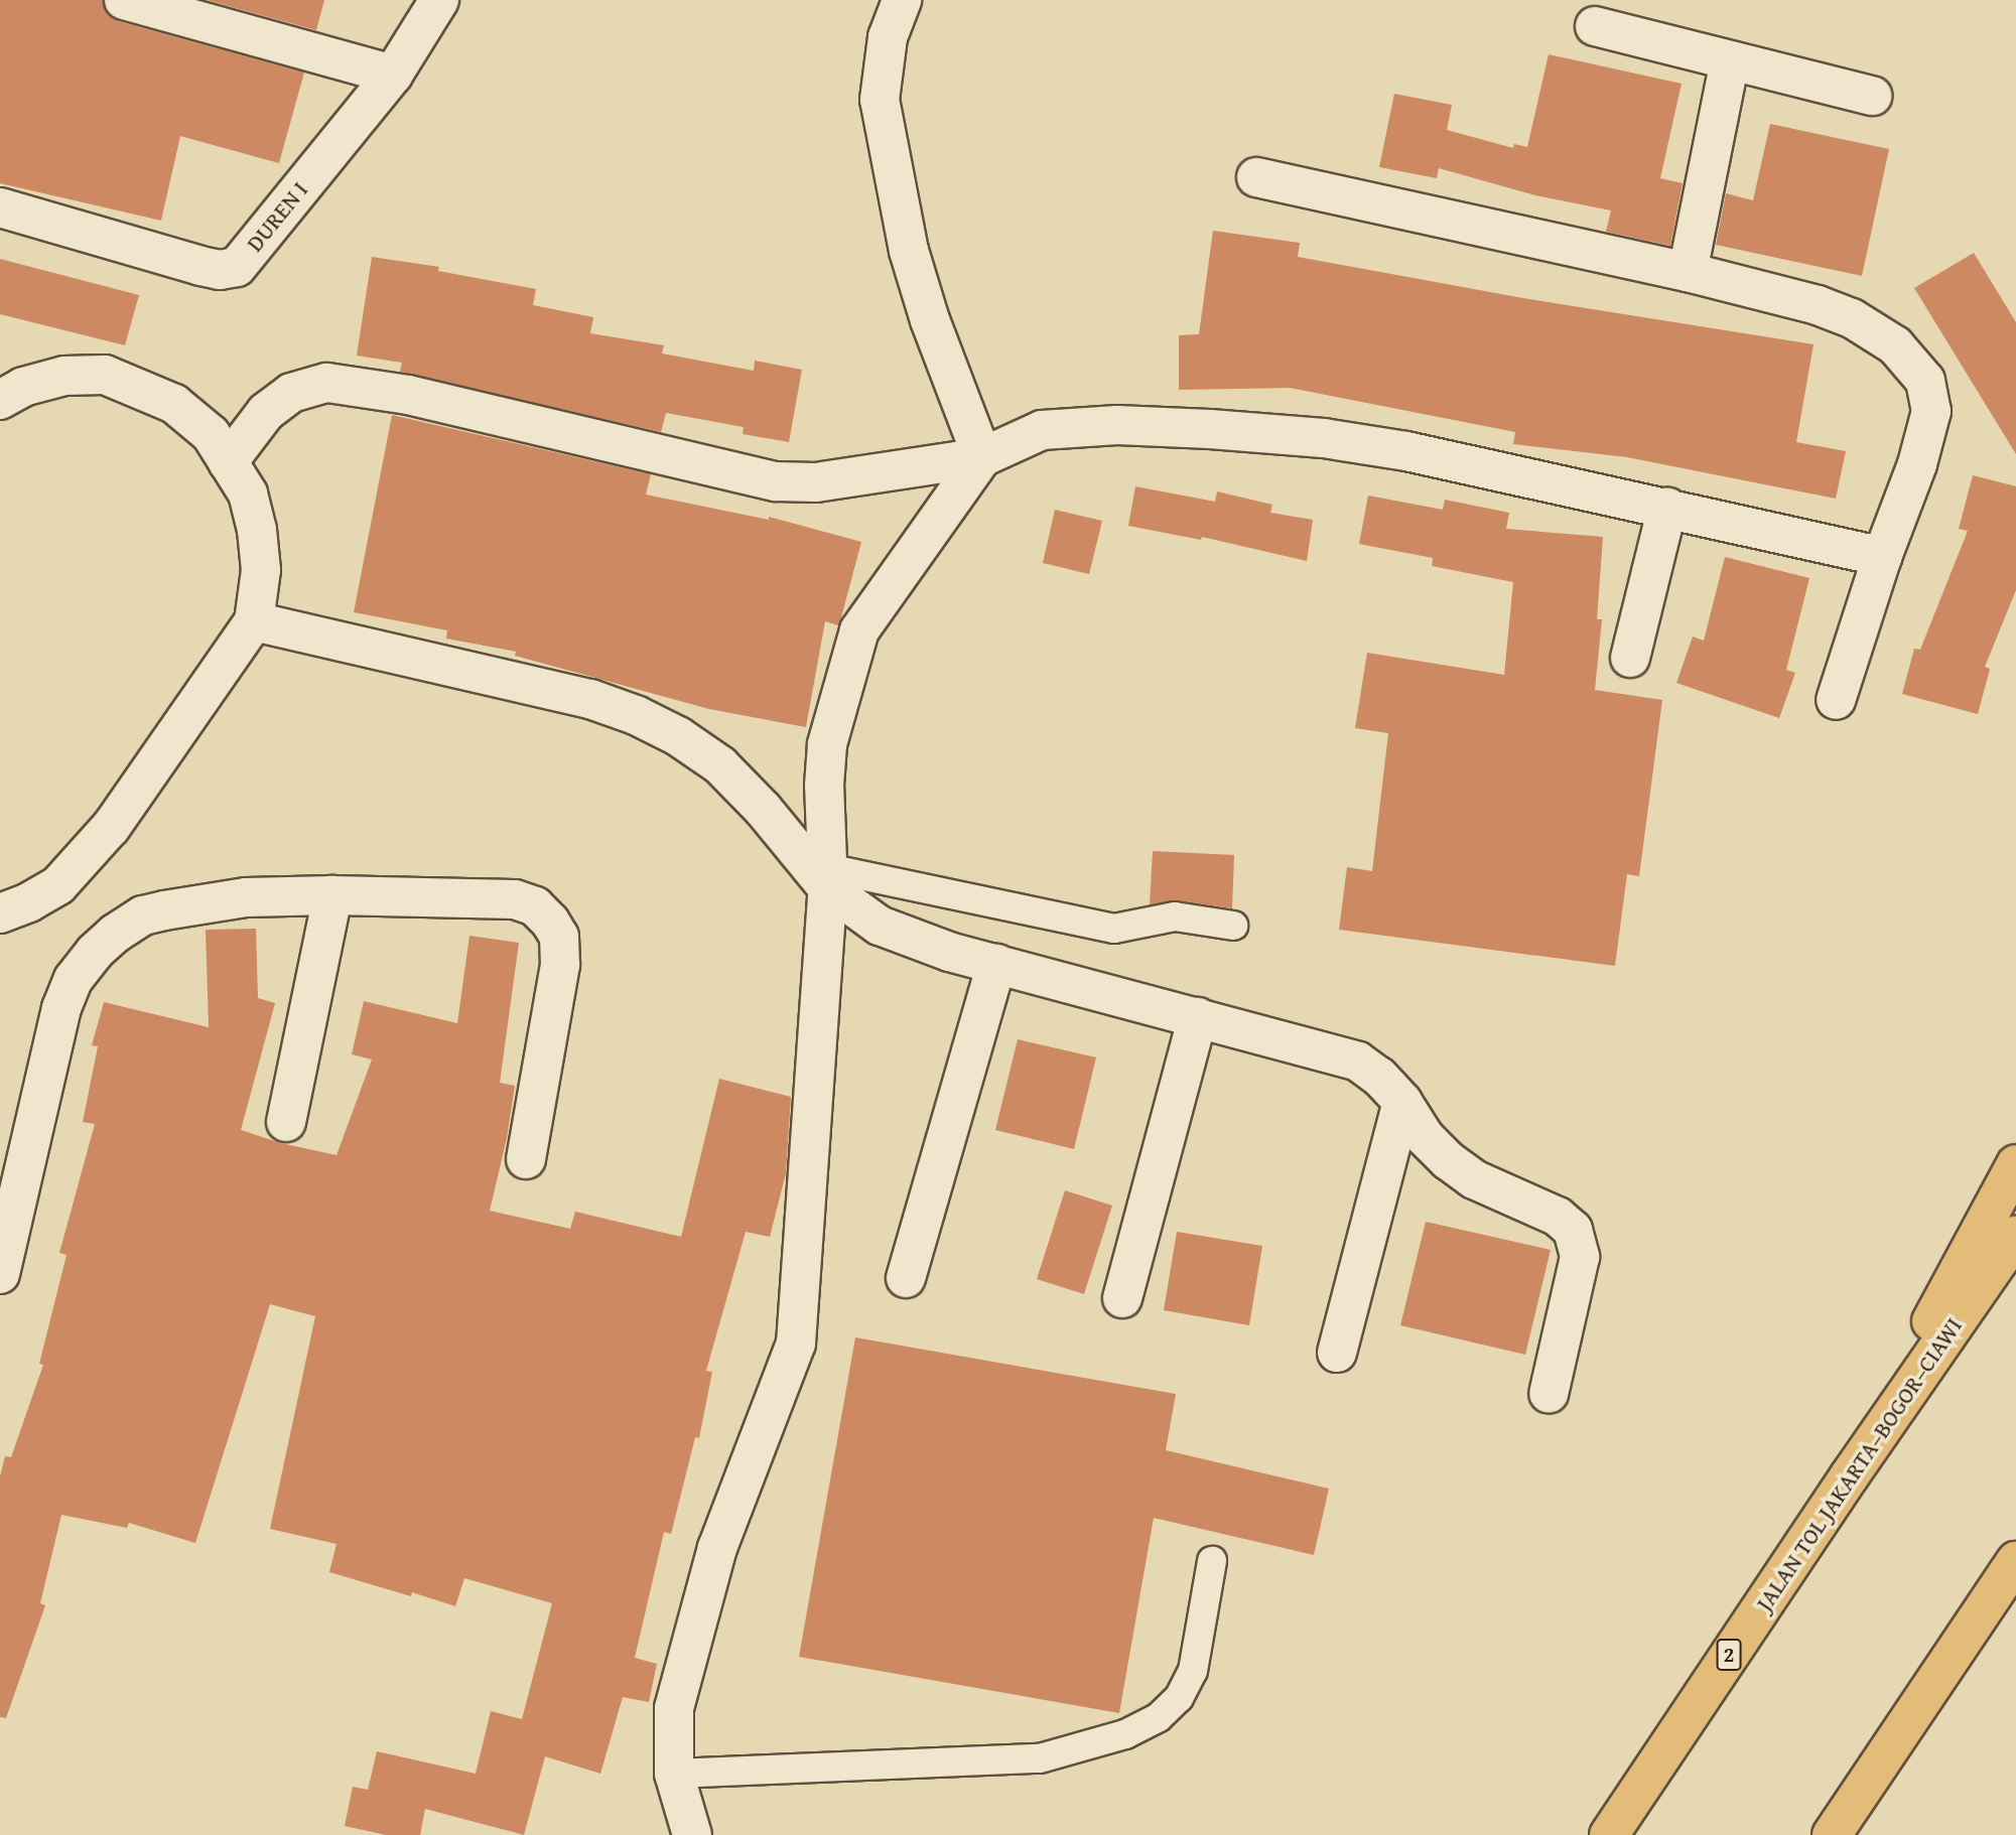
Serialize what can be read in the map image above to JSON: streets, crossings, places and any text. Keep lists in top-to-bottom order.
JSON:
{
  "streets": {
    "highway": ["JALAN TOL JAKARTA–BOGOR–CIAWI", "2"],
    "street": ["DUREN I"]
  }
}
